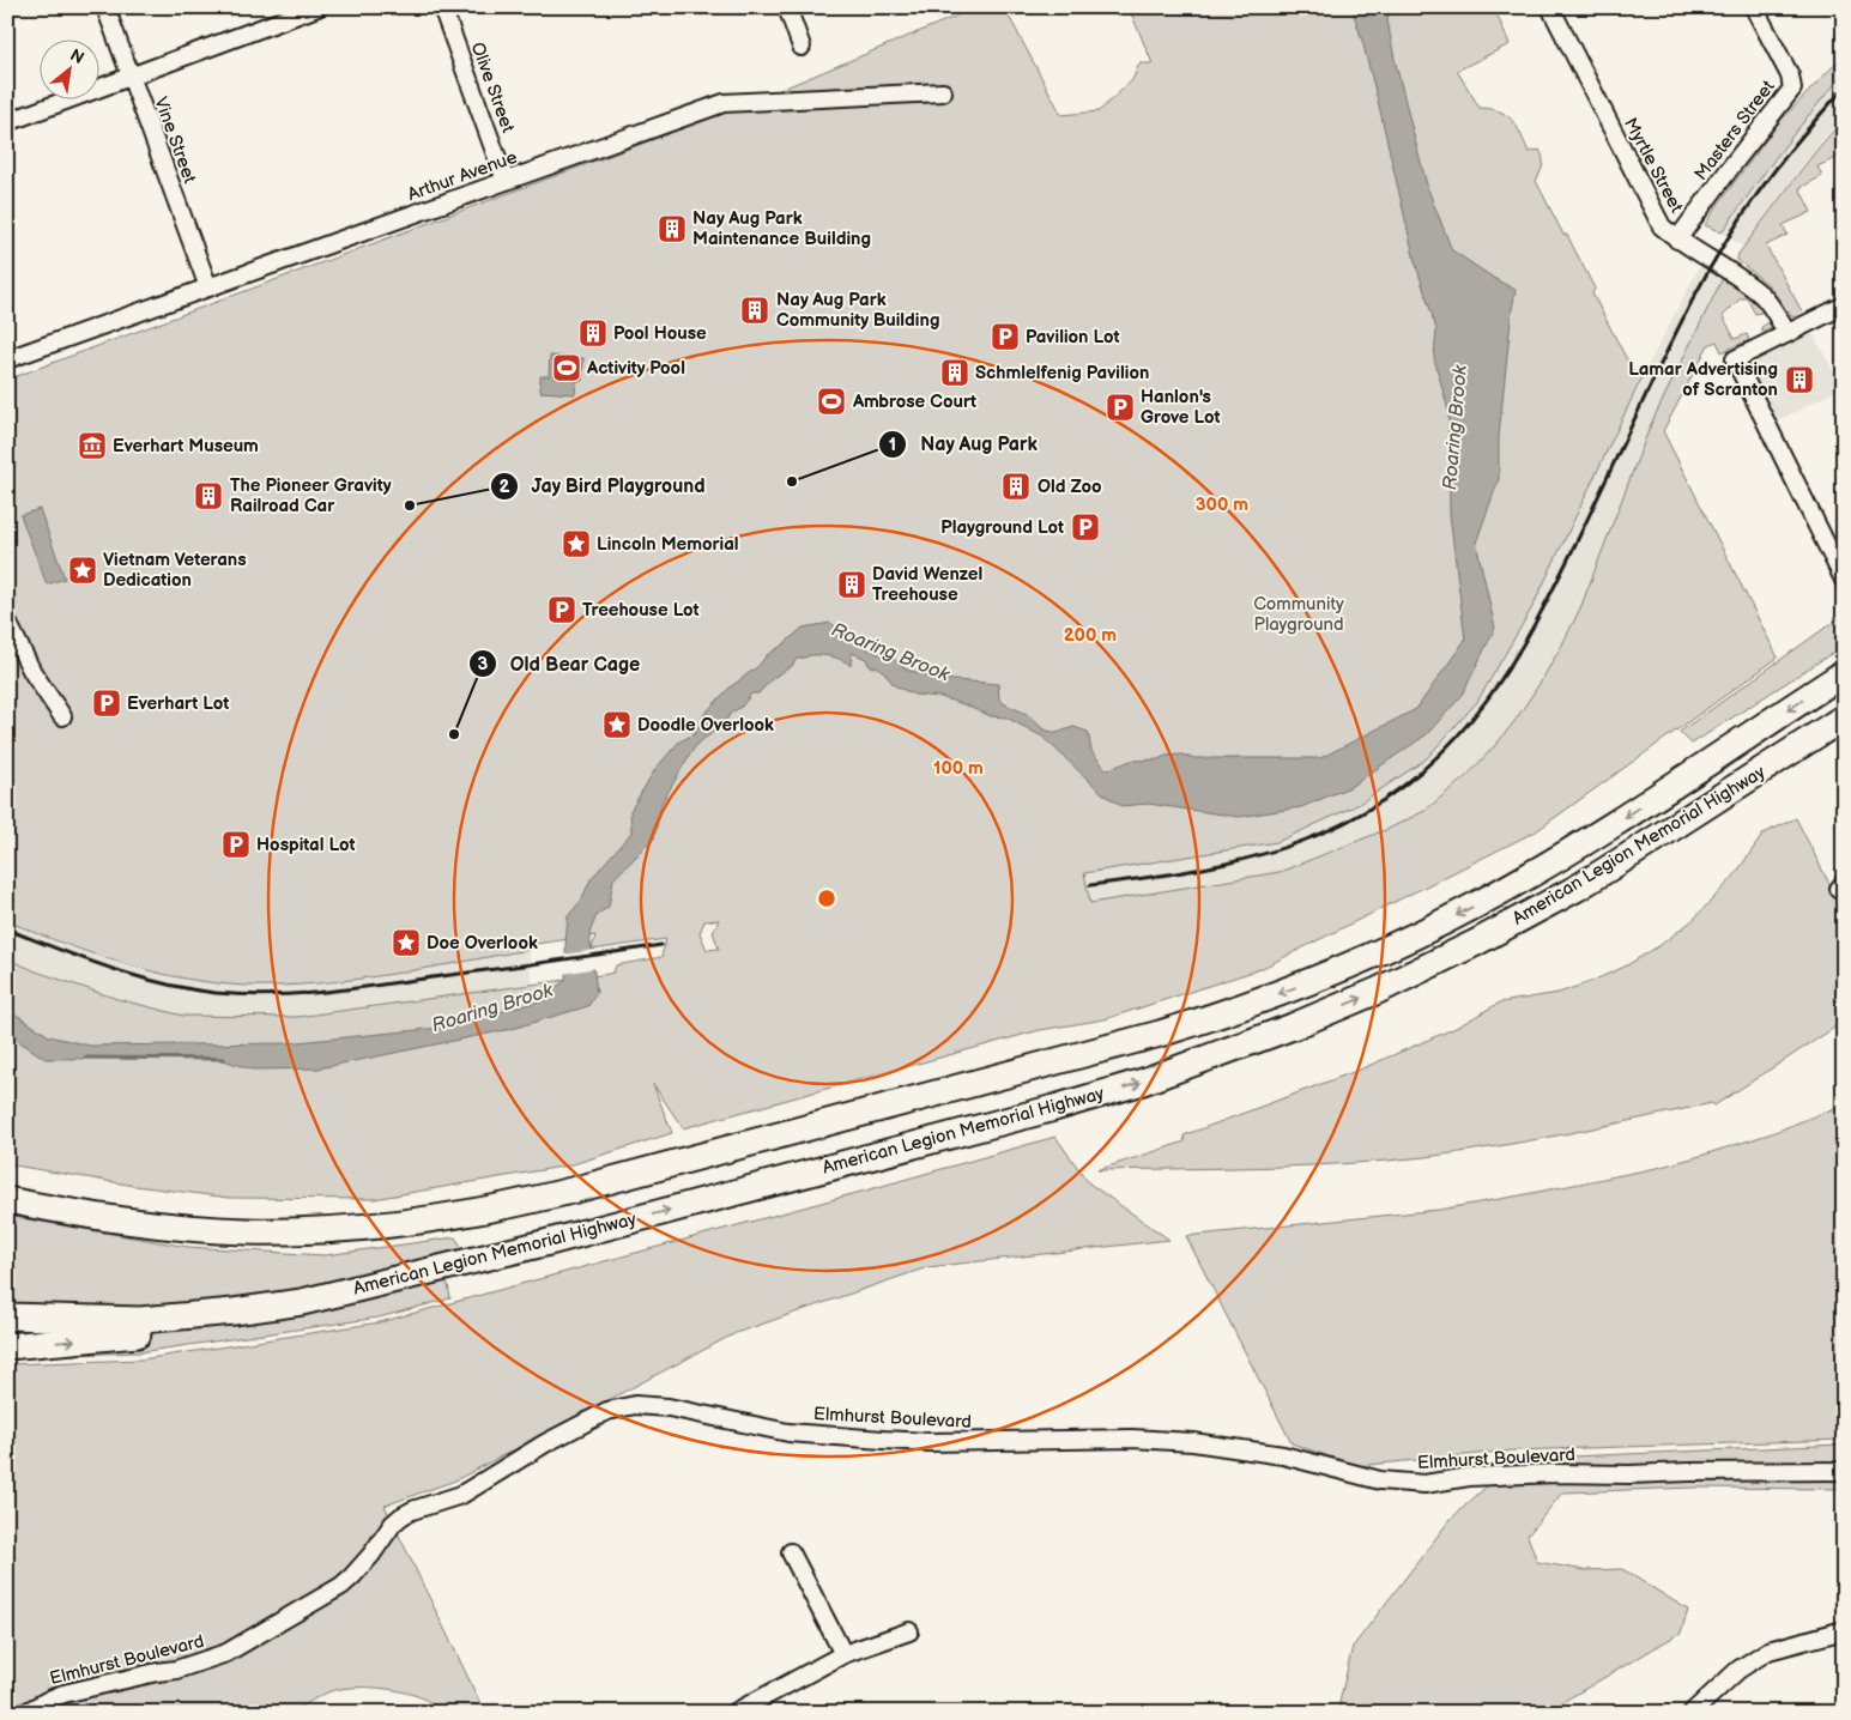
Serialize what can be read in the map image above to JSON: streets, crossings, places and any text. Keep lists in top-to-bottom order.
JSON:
{
  "streets": {
    "highway": ["American Legion Memorial Highway"],
    "street": [
      "Olive Street",
      "Masters Street",
      "Vine Street",
      "Myrtle Street",
      "Arthur Avenue",
      "Elmhurst Boulevard"
    ]
  },
  "crossings": [
    ["Olive Street", "Arthur Avenue"],
    ["Masters Street", "Myrtle Street"],
    ["Vine Street", "Arthur Avenue"]
  ],
  "water": ["Roaring Brook"],
  "parks": ["Community Playground"],
  "places": {
    "building": [
      "Nay Aug Park Maintenance Building",
      "Nay Aug Park Community Building",
      "Pool House",
      "Schmlelfenig Pavilion",
      "Lamar Advertising of Scranton",
      "Old Zoo",
      "The Pioneer Gravity Railroad Car",
      "David Wenzel Treehouse"
    ],
    "parking": [
      "Pavilion Lot",
      "Hanlon's Grove Lot",
      "Playground Lot",
      "Treehouse Lot",
      "Everhart Lot",
      "Hospital Lot"
    ],
    "sports": ["Activity Pool", "Ambrose Court"],
    "museum": ["Everhart Museum"],
    "other": ["Nay Aug Park", "Jay Bird Playground", "Old Bear Cage"],
    "place": [
      "Lincoln Memorial",
      "Vietnam Veterans Dedication",
      "Doodle Overlook",
      "Doe Overlook"
    ]
  },
  "north": "top right",
  "rings": ["300 m", "200 m", "100 m"]
}
